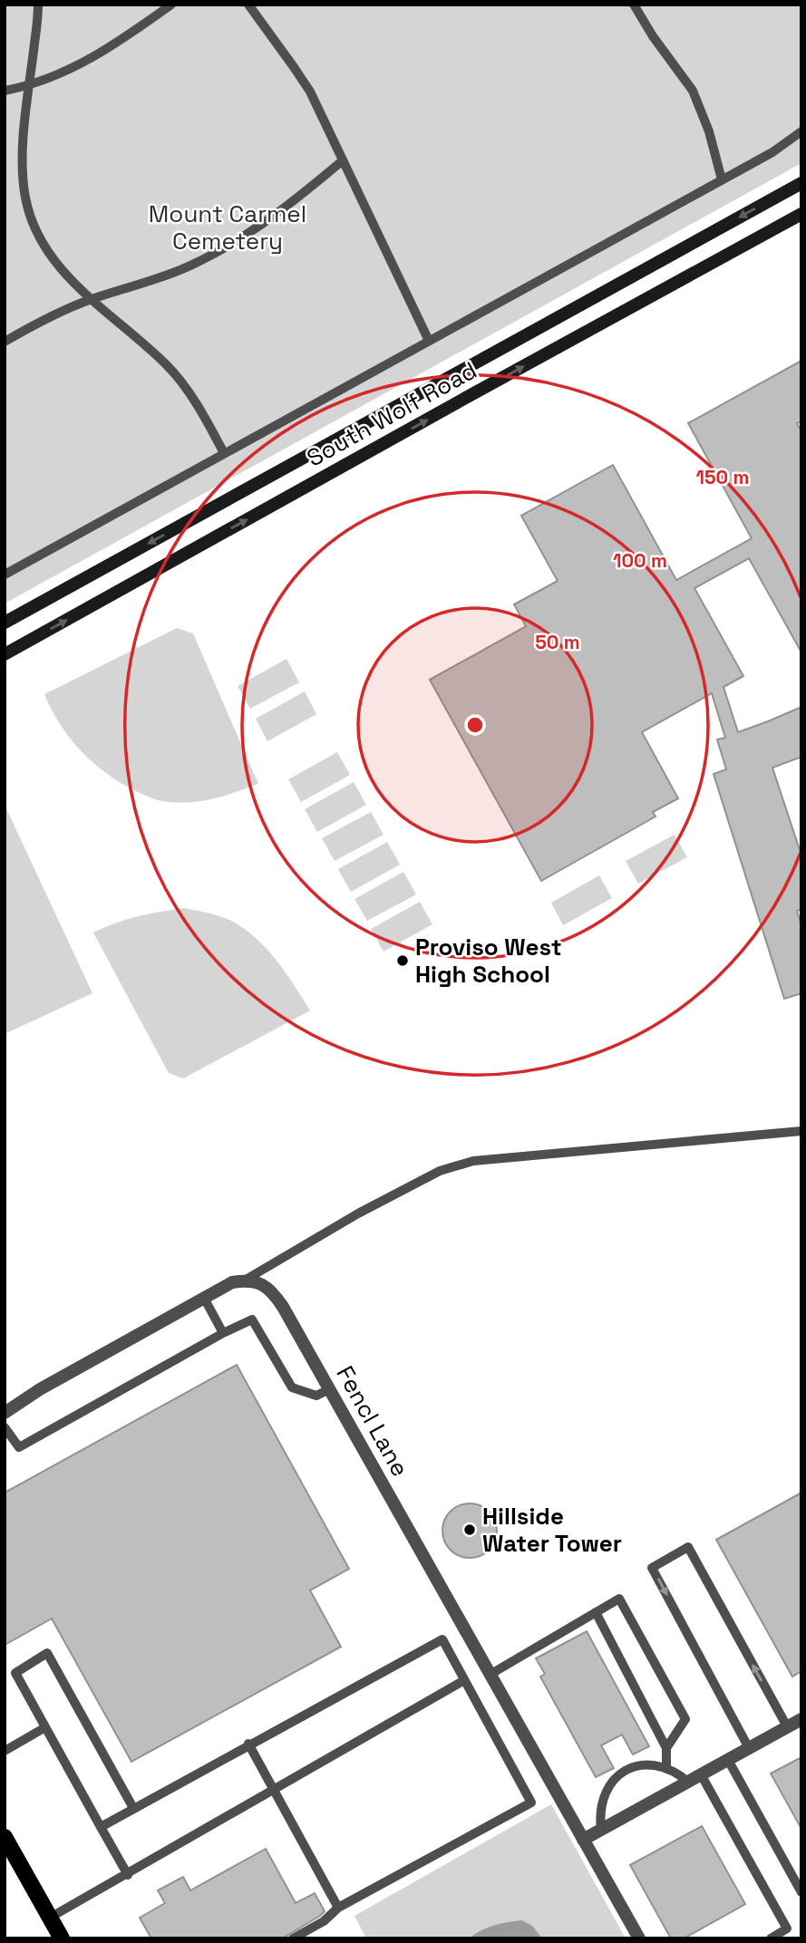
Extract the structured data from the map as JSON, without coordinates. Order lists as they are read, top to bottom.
{
  "streets": {
    "main road": ["South Wolf Road"],
    "street": ["Fencl Lane"]
  },
  "parks": ["Mount Carmel Cemetery"],
  "places": ["Proviso West High School", "Hillside Water Tower"],
  "rings": ["150 m", "100 m", "50 m"]
}
